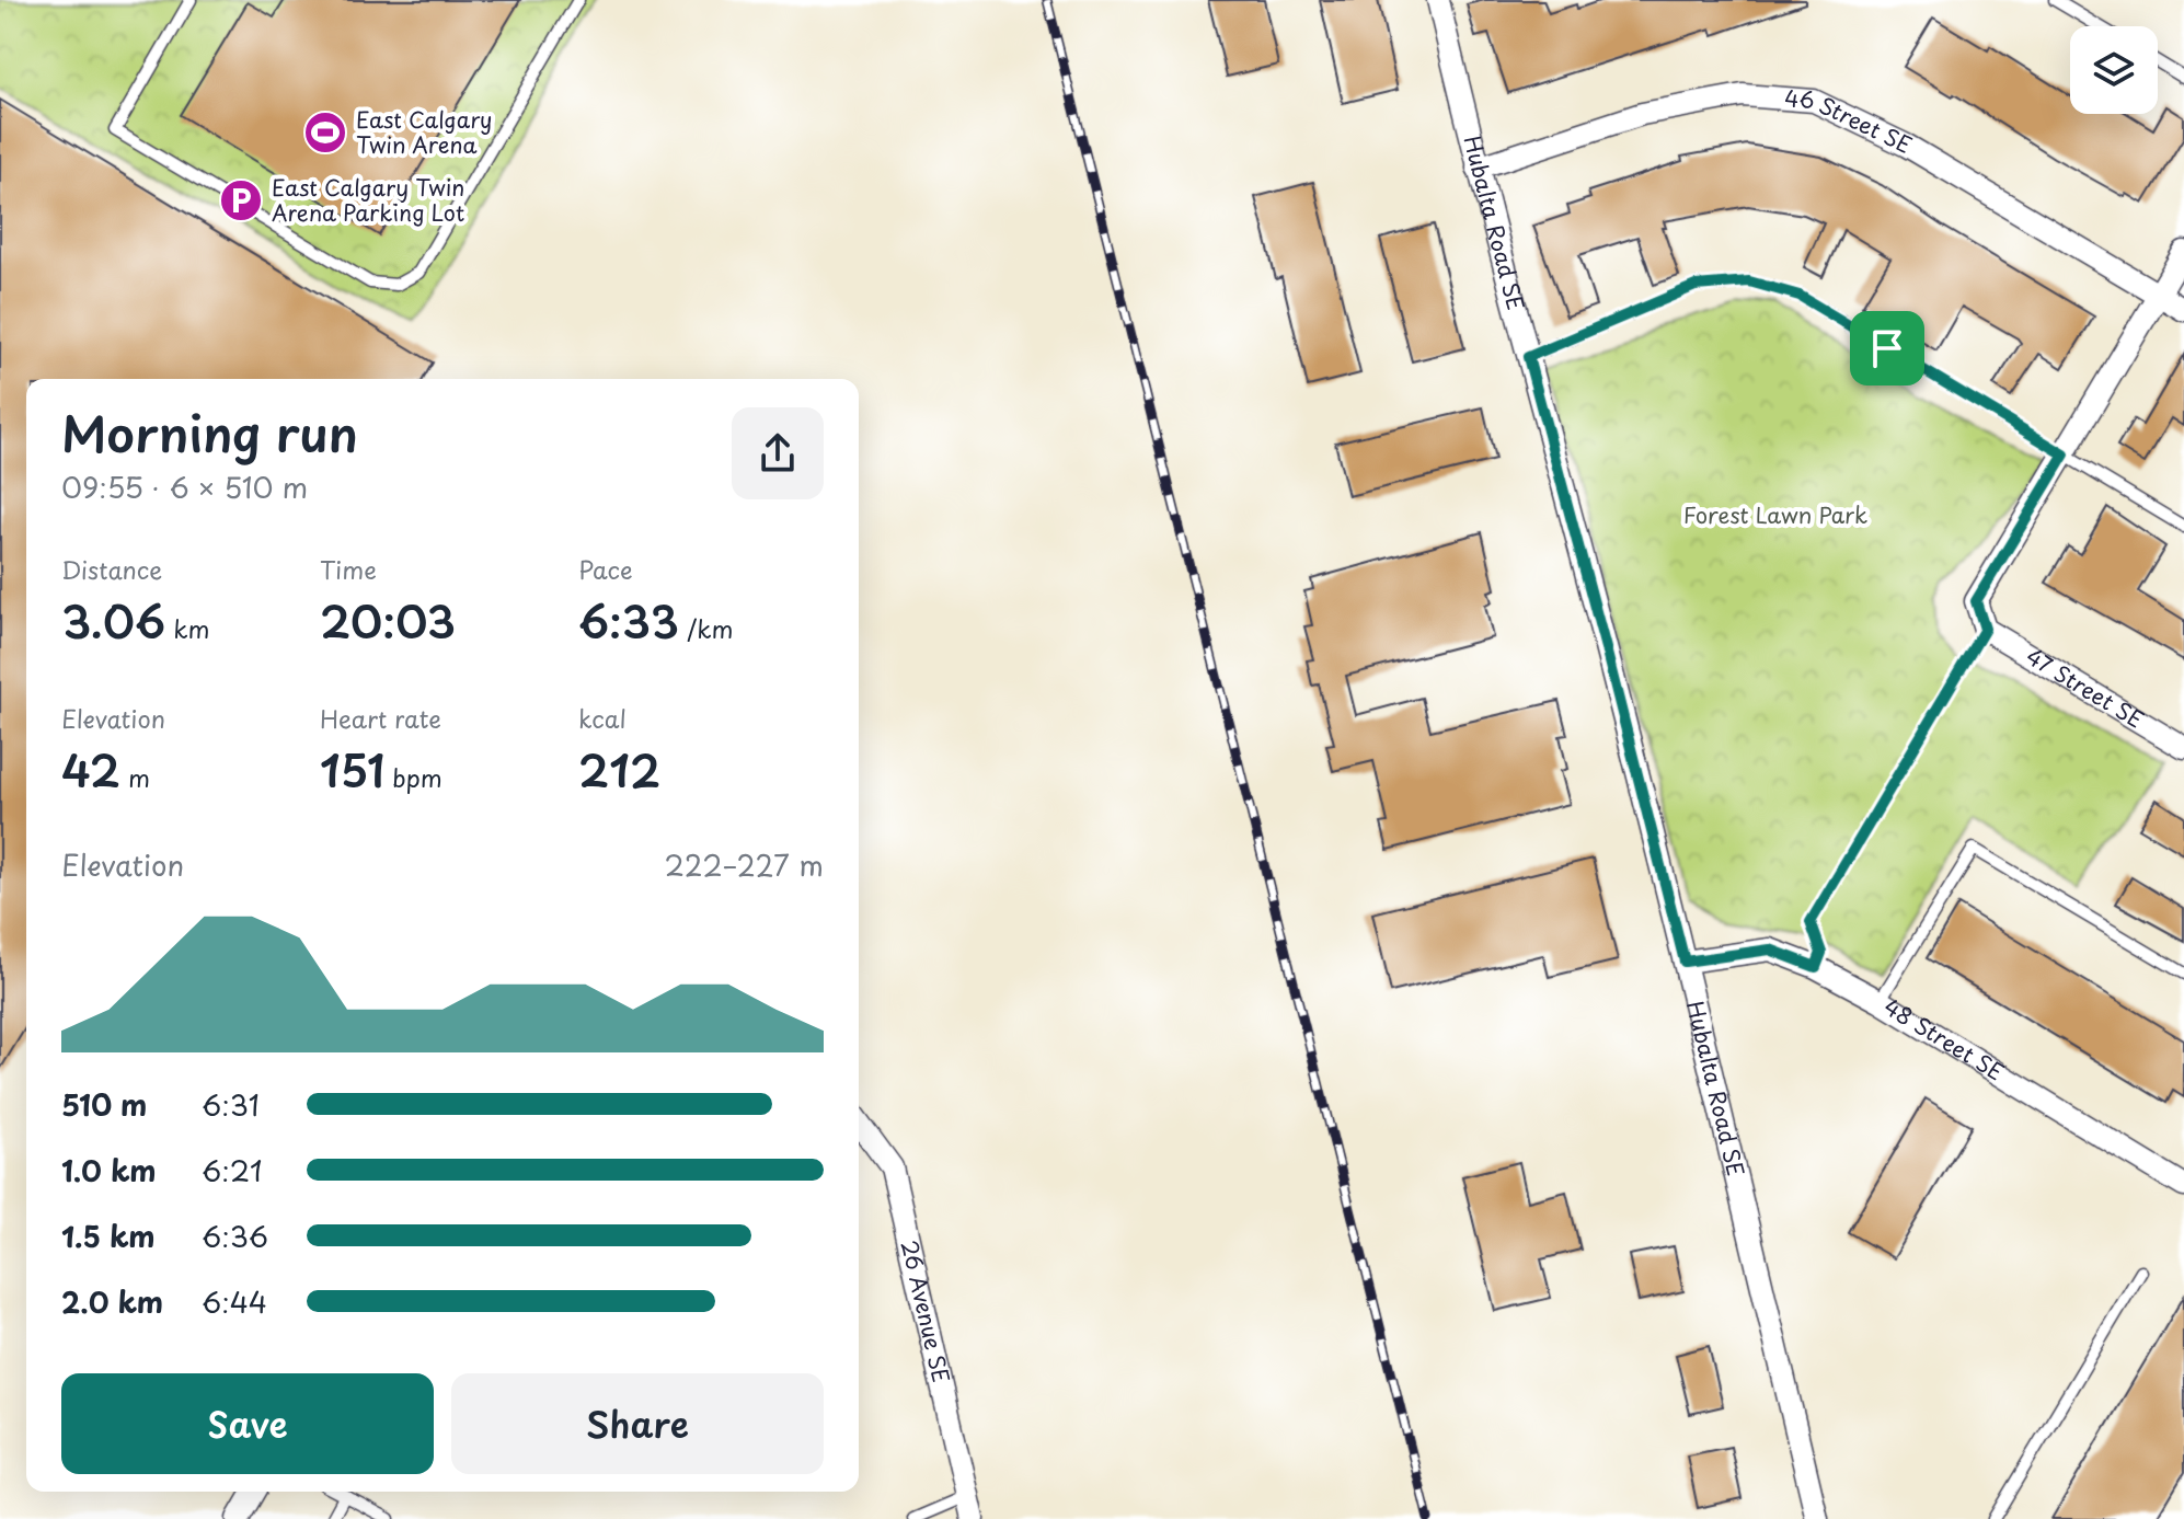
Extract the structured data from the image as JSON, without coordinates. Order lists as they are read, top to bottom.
{
  "streets": {
    "street": [
      "46 Street SE",
      "Hubalta Road SE",
      "47 Street SE",
      "48 Street SE",
      "26 Avenue SE"
    ]
  },
  "crossings": [
    ["46 Street SE", "Hubalta Road SE"],
    ["Hubalta Road SE", "48 Street SE"]
  ],
  "parks": ["Forest Lawn Park"],
  "places": {
    "sports": ["East Calgary Twin Arena"],
    "parking": ["East Calgary Twin Arena Parking Lot"]
  },
  "page": {
    "heading": ["Morning run", "09:55 · 6 × 510 m"],
    "stats": [
      ["Distance", "3.06 km"],
      ["Time", "20:03"],
      ["Pace", "6:33 /km"],
      ["Elevation", "42 m"],
      ["Heart rate", "151 bpm"],
      ["kcal", "212"]
    ],
    "chart": ["Elevation", "222–227 m"],
    "list": [
      {
        "name": "510 m",
        "note": "6:31"
      },
      {
        "name": "1.0 km",
        "note": "6:21"
      },
      {
        "name": "1.5 km",
        "note": "6:36"
      },
      {
        "name": "2.0 km",
        "note": "6:44"
      }
    ],
    "buttons": ["Save", "Share"]
  }
}
